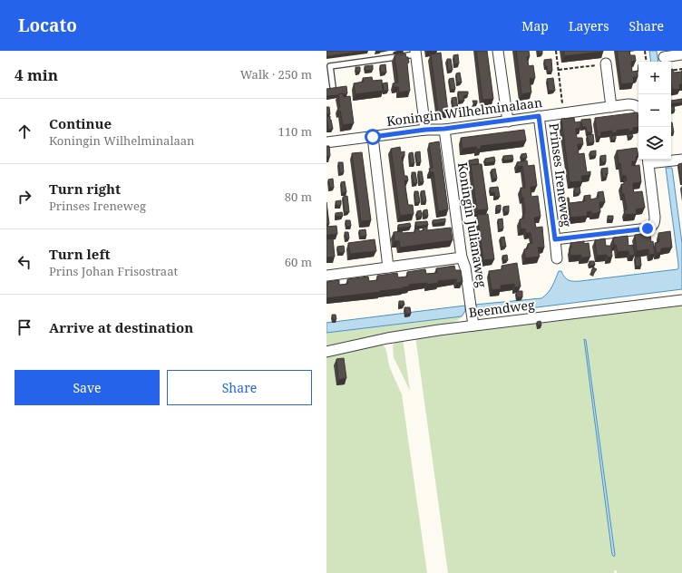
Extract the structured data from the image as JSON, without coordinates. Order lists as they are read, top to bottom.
{
  "streets": {
    "street": [
      "Koningin Wilhelminalaan",
      "Prinses Ireneweg",
      "Koningin Julianaweg",
      "Beemdweg"
    ]
  },
  "crossings": [
    ["Koningin Wilhelminalaan", "Prinses Ireneweg"],
    ["Koningin Wilhelminalaan", "Koningin Julianaweg"],
    ["Koningin Julianaweg", "Beemdweg"]
  ],
  "page": {
    "header": "Locato",
    "nav": ["Map", "Layers", "Share"],
    "heading": ["4 min", "Walk · 250 m"],
    "map_buttons": ["+", "−"],
    "list": [
      ["Continue", "Koningin Wilhelminalaan", "110 m"],
      ["Turn right", "Prinses Ireneweg", "80 m"],
      ["Turn left", "Prins Johan Frisostraat", "60 m"],
      "Arrive at destination"
    ],
    "buttons": ["Save", "Share"]
  }
}
